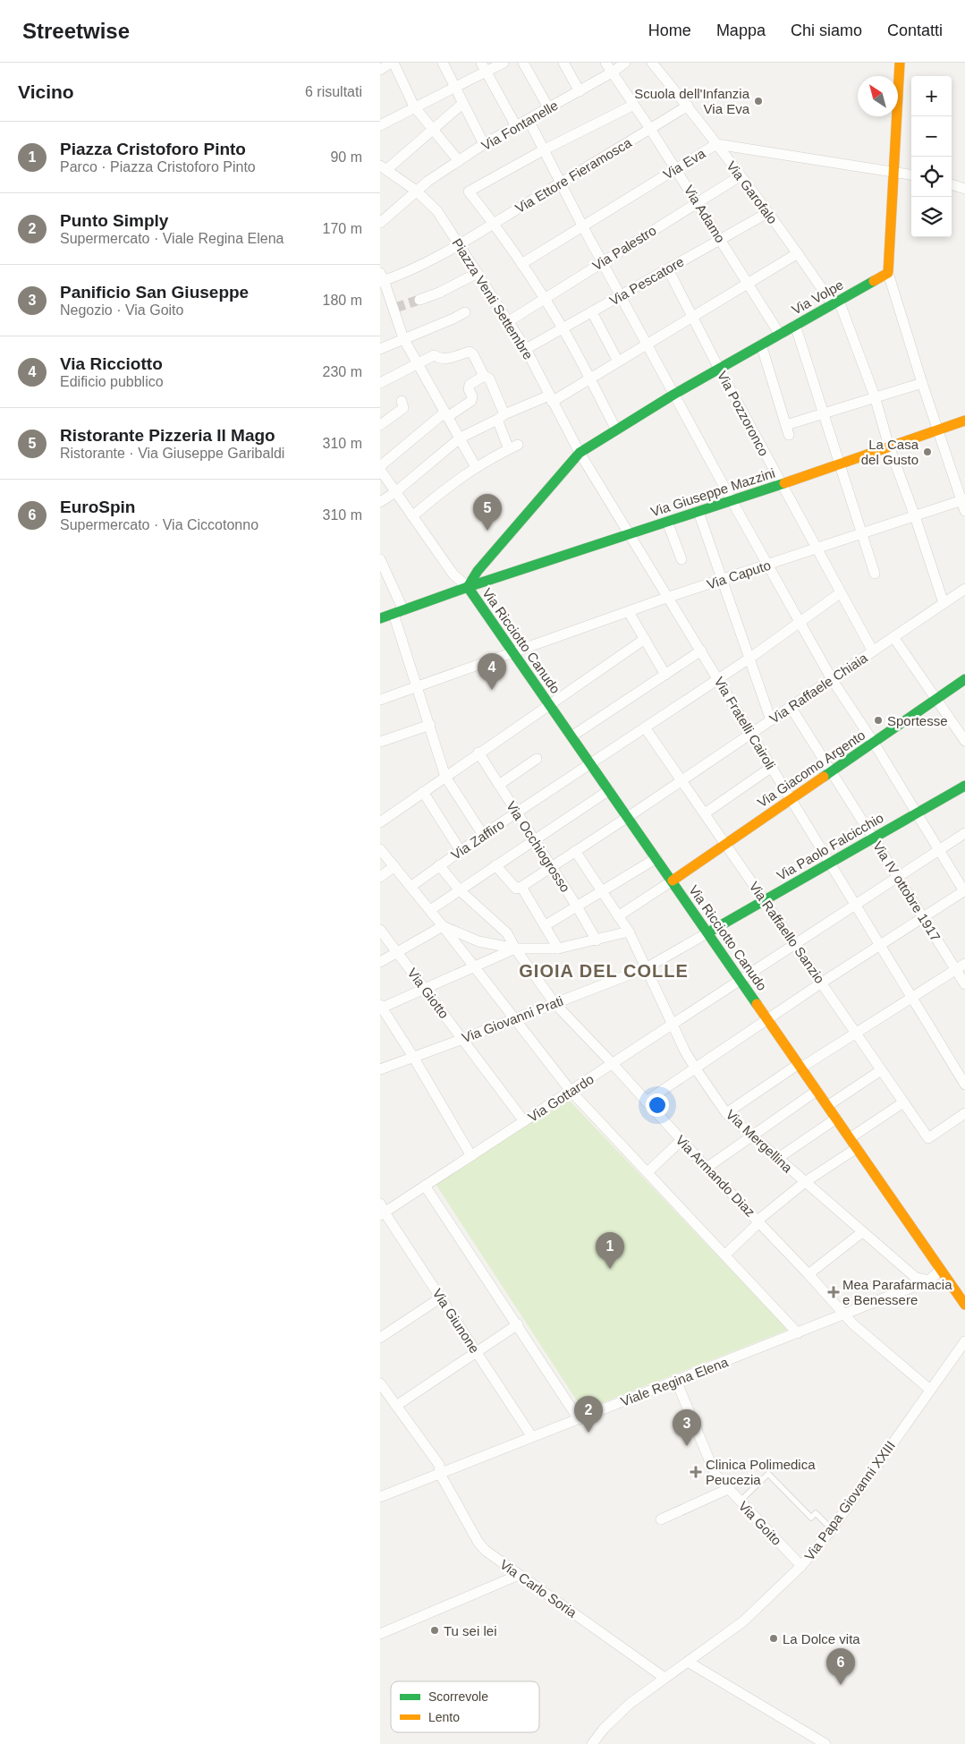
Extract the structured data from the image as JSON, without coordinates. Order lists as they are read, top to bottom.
{
  "streets": {
    "main road": [
      "Via Volpe",
      "Via Giuseppe Mazzini",
      "Via Ricciotto Canudo",
      "Via Giacomo Argento",
      "Via Paolo Falcicchio"
    ],
    "street": [
      "Via Fontanelle",
      "Via Eva",
      "Via Ettore Fieramosca",
      "Via Garofalo",
      "Via Adamo",
      "Via Palestro",
      "Via Pescatore",
      "Piazza Venti Settembre",
      "Via Pozzoronco",
      "Via Caputo",
      "Via Raffaele Chiaia",
      "Via Fratelli Cairoli",
      "Via Zaffiro",
      "Via Occhiogrosso",
      "Via IV ottobre 1917",
      "Via Raffaello Sanzio",
      "Via Giotto",
      "Via Giovanni Prati",
      "Via Gottardo",
      "Via Mergellina",
      "Via Armando Diaz",
      "Via Giunone",
      "Viale Regina Elena",
      "Via Papa Giovanni XXIII",
      "Via Goito",
      "Via Carlo Soria"
    ]
  },
  "crossings": [
    ["Via Fontanelle", "Via Adamo"],
    ["Via Fontanelle", "Piazza Venti Settembre"],
    ["Via Eva", "Via Garofalo"],
    ["Via Eva", "Via Adamo"],
    ["Via Ettore Fieramosca", "Via Garofalo"],
    ["Via Ettore Fieramosca", "Via Adamo"],
    ["Via Ettore Fieramosca", "Piazza Venti Settembre"],
    ["Via Garofalo", "Via Palestro"],
    ["Via Garofalo", "Via Pescatore"],
    ["Via Garofalo", "Via Volpe"],
    ["Via Garofalo", "Via Giuseppe Mazzini"],
    ["Via Garofalo", "Via Caputo"],
    ["Via Garofalo", "Via Raffaele Chiaia"],
    ["Via Adamo", "Via Palestro"],
    ["Via Adamo", "Via Pescatore"],
    ["Via Adamo", "Via Volpe"],
    ["Via Palestro", "Piazza Venti Settembre"],
    ["Via Pescatore", "Piazza Venti Settembre"],
    ["Via Pescatore", "Via Pozzoronco"],
    ["Via Volpe", "Piazza Venti Settembre"],
    ["Via Volpe", "Via Pozzoronco"],
    ["Via Volpe", "Via Giuseppe Mazzini"],
    ["Via Volpe", "Via Ricciotto Canudo"],
    ["Via Volpe", "Via Fratelli Cairoli"],
    ["Piazza Venti Settembre", "Via Fratelli Cairoli"],
    ["Via Pozzoronco", "Via Giuseppe Mazzini"],
    ["Via Pozzoronco", "Via Caputo"],
    ["Via Pozzoronco", "Via Raffaele Chiaia"],
    ["Via Pozzoronco", "Via Zaffiro"],
    ["Via Giuseppe Mazzini", "Via Ricciotto Canudo"],
    ["Via Giuseppe Mazzini", "Via Fratelli Cairoli"],
    ["Via Caputo", "Via Ricciotto Canudo"],
    ["Via Caputo", "Via Fratelli Cairoli"],
    ["Via Ricciotto Canudo", "Via Raffaele Chiaia"],
    ["Via Ricciotto Canudo", "Via Giacomo Argento"],
    ["Via Ricciotto Canudo", "Via Zaffiro"],
    ["Via Ricciotto Canudo", "Via Paolo Falcicchio"],
    ["Via Ricciotto Canudo", "Via Giovanni Prati"],
    ["Via Ricciotto Canudo", "Via Gottardo"],
    ["Via Ricciotto Canudo", "Viale Regina Elena"],
    ["Via Raffaele Chiaia", "Via Fratelli Cairoli"],
    ["Via Raffaele Chiaia", "Via Occhiogrosso"],
    ["Via Raffaele Chiaia", "Via IV ottobre 1917"],
    ["Via Raffaele Chiaia", "Via Raffaello Sanzio"],
    ["Via Raffaele Chiaia", "Via Mergellina"],
    ["Via Fratelli Cairoli", "Via Giacomo Argento"],
    ["Via Fratelli Cairoli", "Via Zaffiro"],
    ["Via Fratelli Cairoli", "Via Paolo Falcicchio"],
    ["Via Fratelli Cairoli", "Via Gottardo"],
    ["Via Giacomo Argento", "Via IV ottobre 1917"],
    ["Via Giacomo Argento", "Via Raffaello Sanzio"],
    ["Via Zaffiro", "Via Occhiogrosso"],
    ["Via Zaffiro", "Via Raffaello Sanzio"],
    ["Via Zaffiro", "Via Armando Diaz"],
    ["Via Paolo Falcicchio", "Via IV ottobre 1917"],
    ["Via Paolo Falcicchio", "Via Raffaello Sanzio"],
    ["Via Paolo Falcicchio", "Via Giovanni Prati"],
    ["Via IV ottobre 1917", "Via Gottardo"],
    ["Via Raffaello Sanzio", "Via Gottardo"],
    ["Via Giotto", "Via Giovanni Prati"],
    ["Via Giotto", "Via Gottardo"],
    ["Via Giovanni Prati", "Via Mergellina"],
    ["Via Giovanni Prati", "Via Armando Diaz"],
    ["Via Gottardo", "Via Mergellina"],
    ["Via Gottardo", "Via Armando Diaz"],
    ["Via Gottardo", "Via Giunone"],
    ["Via Mergellina", "Viale Regina Elena"],
    ["Via Armando Diaz", "Viale Regina Elena"],
    ["Via Armando Diaz", "Via Papa Giovanni XXIII"],
    ["Via Giunone", "Viale Regina Elena"],
    ["Viale Regina Elena", "Via Goito"],
    ["Viale Regina Elena", "Via Carlo Soria"],
    ["Via Papa Giovanni XXIII", "Via Goito"],
    ["Via Papa Giovanni XXIII", "Via Carlo Soria"]
  ],
  "districts": ["GIOIA DEL COLLE"],
  "places": {
    "other": [
      "Scuola dell'Infanzia Via Eva",
      "La Casa del Gusto",
      "Sportesse",
      "Tu sei lei",
      "La Dolce vita"
    ],
    "health": ["Mea Parafarmacia e Benessere", "Clinica Polimedica Peucezia"]
  },
  "legend": ["Scorrevole", "Lento"],
  "north": "top left",
  "page": {
    "header": "Streetwise",
    "nav": [
      "Home",
      "Mappa",
      "Chi siamo",
      "Contatti"
    ],
    "heading": ["Vicino", "6 risultati"],
    "map_buttons": ["+", "−"],
    "list": [
      {
        "mark": "1",
        "name": "Piazza Cristoforo Pinto",
        "note": "Parco · Piazza Cristoforo Pinto",
        "value": "90 m"
      },
      {
        "mark": "2",
        "name": "Punto Simply",
        "note": "Supermercato · Viale Regina Elena",
        "value": "170 m"
      },
      {
        "mark": "3",
        "name": "Panificio San Giuseppe",
        "note": "Negozio · Via Goito",
        "value": "180 m"
      },
      {
        "mark": "4",
        "name": "Via Ricciotto",
        "note": "Edificio pubblico",
        "value": "230 m"
      },
      {
        "mark": "5",
        "name": "Ristorante Pizzeria Il Mago",
        "note": "Ristorante · Via Giuseppe Garibaldi",
        "value": "310 m"
      },
      {
        "mark": "6",
        "name": "EuroSpin",
        "note": "Supermercato · Via Ciccotonno",
        "value": "310 m"
      }
    ],
    "pins": [
      "5",
      "4",
      "1",
      "2",
      "3",
      "6"
    ]
  }
}
